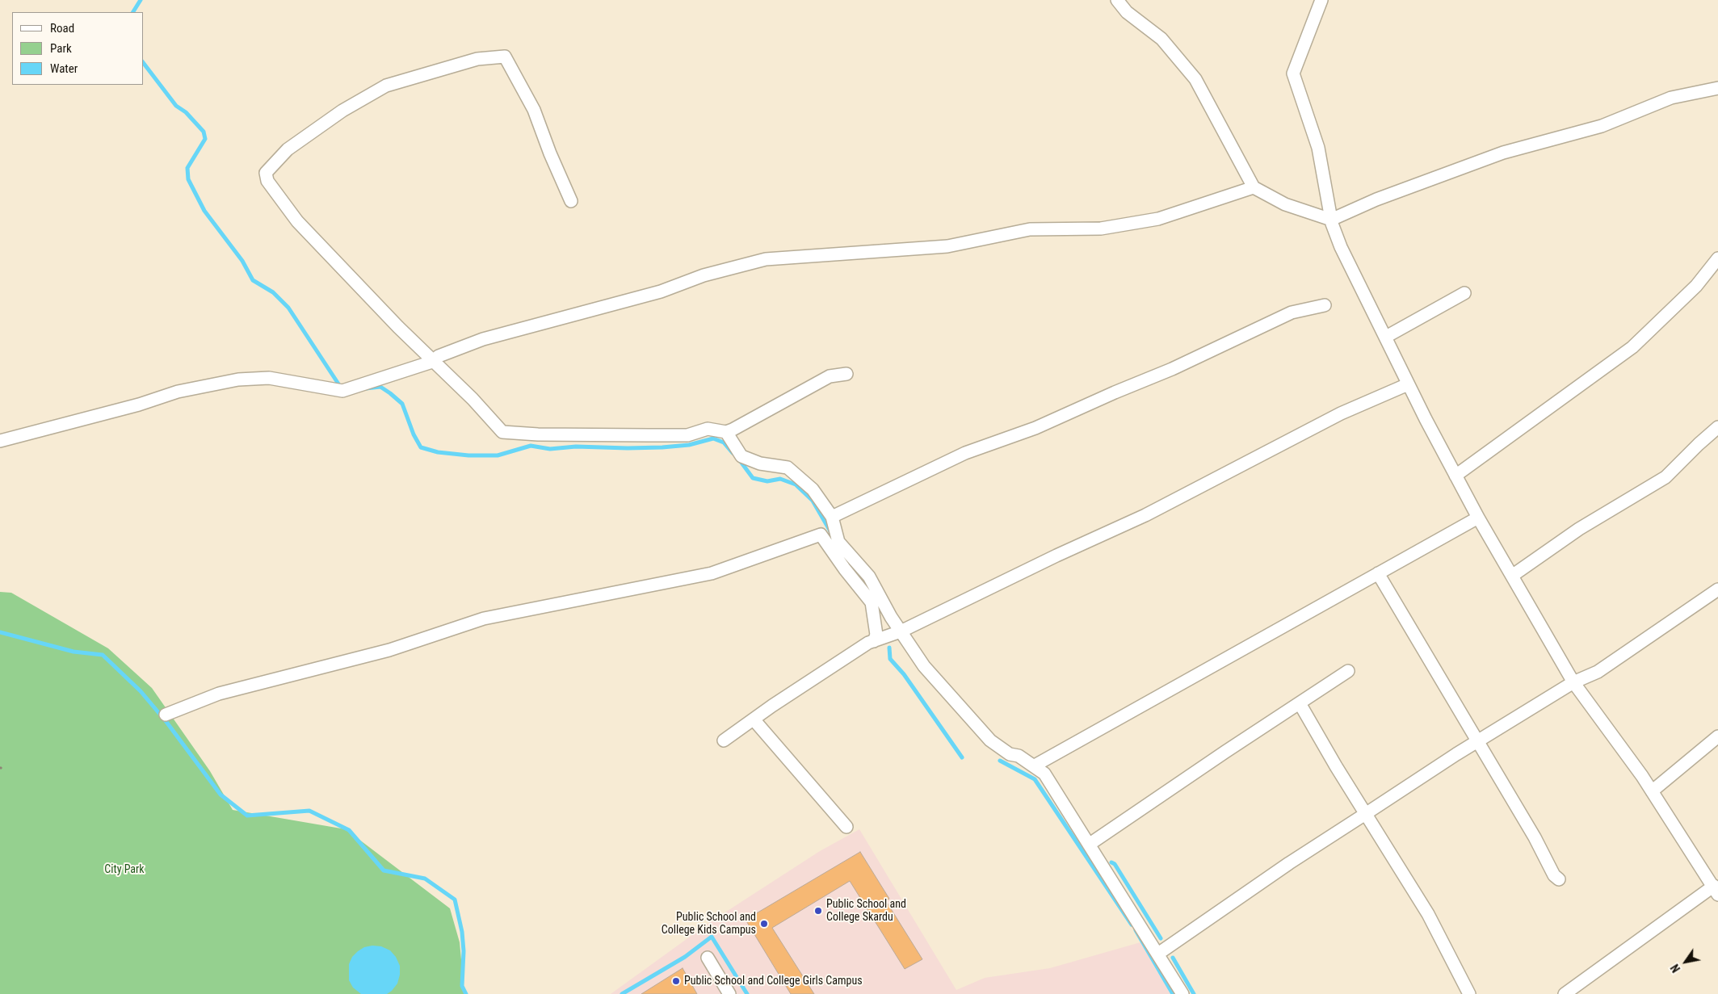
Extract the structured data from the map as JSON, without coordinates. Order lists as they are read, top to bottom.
{
  "parks": ["City Park"],
  "places": ["Public School and College Skardu", "Public School and College Kids Campus", "Public School and College Girls Campus"],
  "legend": ["Road", "Park", "Water"],
  "north": "bottom left"
}
